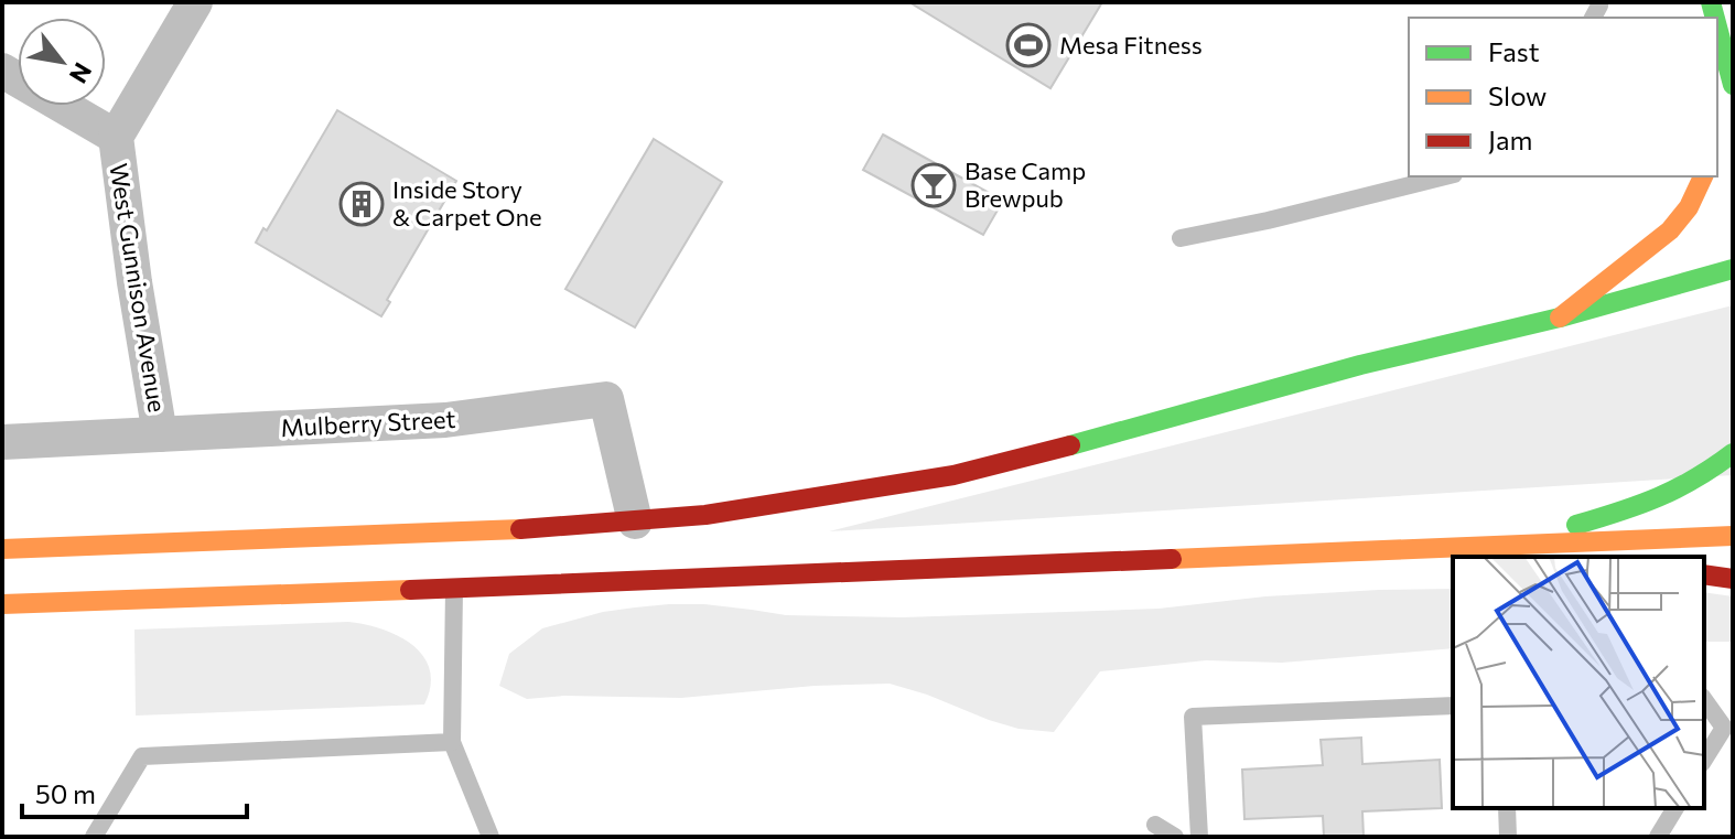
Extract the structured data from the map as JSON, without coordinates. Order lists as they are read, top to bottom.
{
  "streets": {
    "street": ["West Gunnison Avenue", "Mulberry Street"]
  },
  "crossings": [
    ["West Gunnison Avenue", "Mulberry Street"]
  ],
  "places": {
    "sports": ["Mesa Fitness"],
    "bar": ["Base Camp Brewpub"],
    "building": ["Inside Story & Carpet One"]
  },
  "legend": ["Fast", "Slow", "Jam"],
  "scale_bar": "50 m",
  "north": "bottom right"
}
